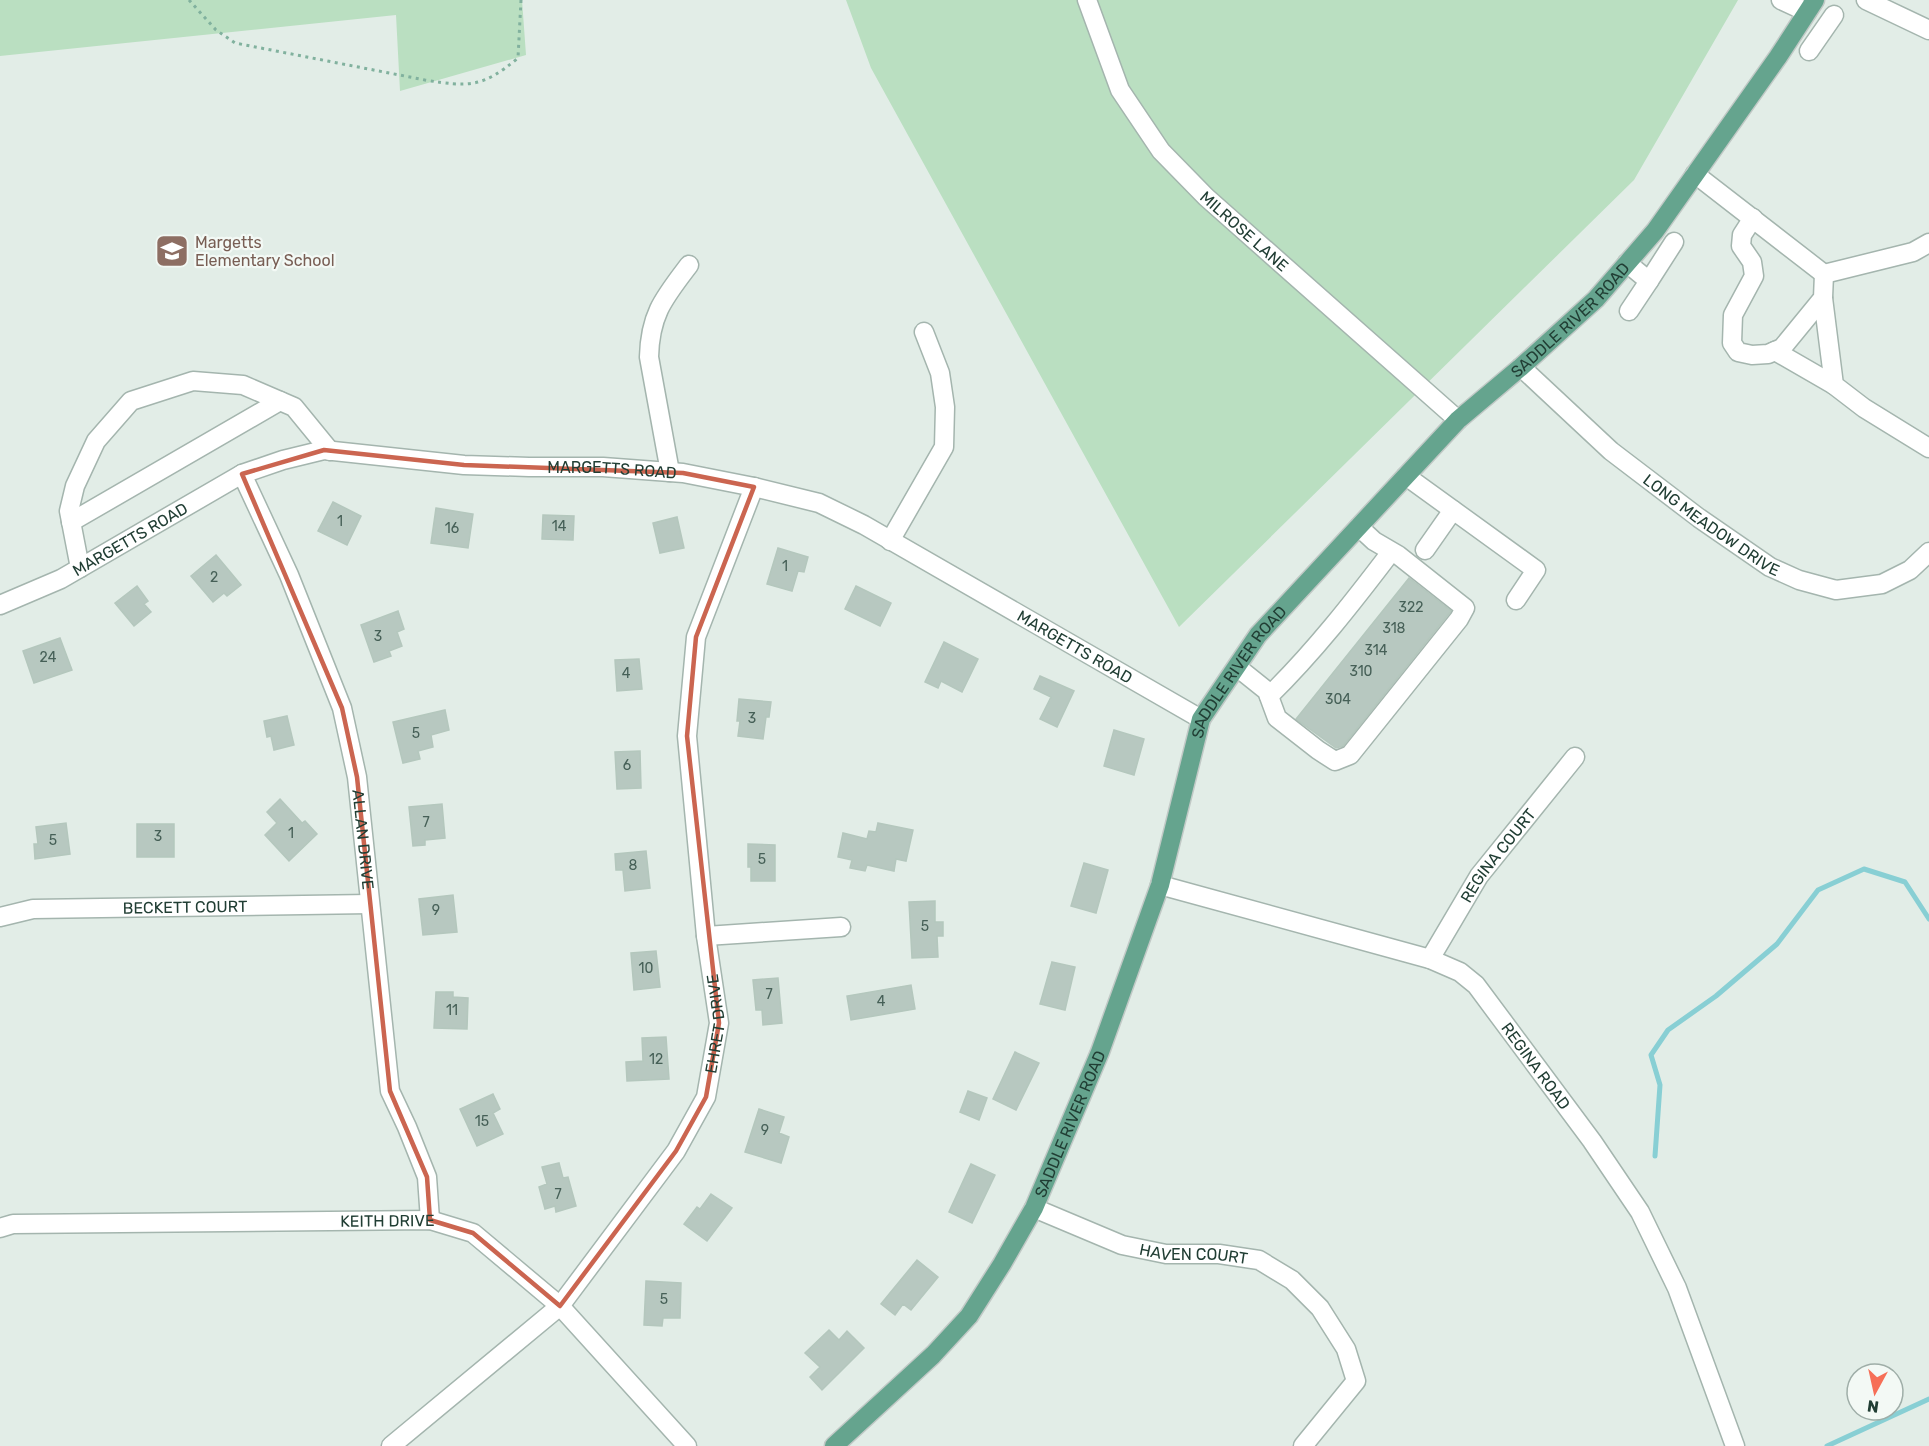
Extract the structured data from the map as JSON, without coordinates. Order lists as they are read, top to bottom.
{
  "streets": {
    "main road": ["SADDLE RIVER ROAD"],
    "street": [
      "MILROSE LANE",
      "MARGETTS ROAD",
      "LONG MEADOW DRIVE",
      "ALLAN DRIVE",
      "REGINA COURT",
      "BECKETT COURT",
      "EHRET DRIVE",
      "REGINA ROAD",
      "KEITH DRIVE",
      "HAVEN COURT"
    ]
  },
  "crossings": [
    ["MILROSE LANE", "SADDLE RIVER ROAD"],
    ["SADDLE RIVER ROAD", "MARGETTS ROAD"],
    ["SADDLE RIVER ROAD", "LONG MEADOW DRIVE"],
    ["SADDLE RIVER ROAD", "REGINA ROAD"],
    ["SADDLE RIVER ROAD", "HAVEN COURT"],
    ["MARGETTS ROAD", "ALLAN DRIVE"],
    ["MARGETTS ROAD", "EHRET DRIVE"],
    ["ALLAN DRIVE", "BECKETT COURT"],
    ["ALLAN DRIVE", "KEITH DRIVE"],
    ["REGINA COURT", "REGINA ROAD"],
    ["EHRET DRIVE", "KEITH DRIVE"]
  ],
  "places": {
    "school or university": ["Margetts Elementary School"]
  },
  "house_numbers": [
    "1",
    "14",
    "16",
    "1",
    "2",
    "322",
    "318",
    "3",
    "314",
    "24",
    "310",
    "4",
    "304",
    "3",
    "5",
    "6",
    "7",
    "1",
    "3",
    "5",
    "5",
    "8",
    "9",
    "5",
    "10",
    "7",
    "4",
    "11",
    "12",
    "15",
    "9",
    "7",
    "5"
  ],
  "north": "bottom"
}
